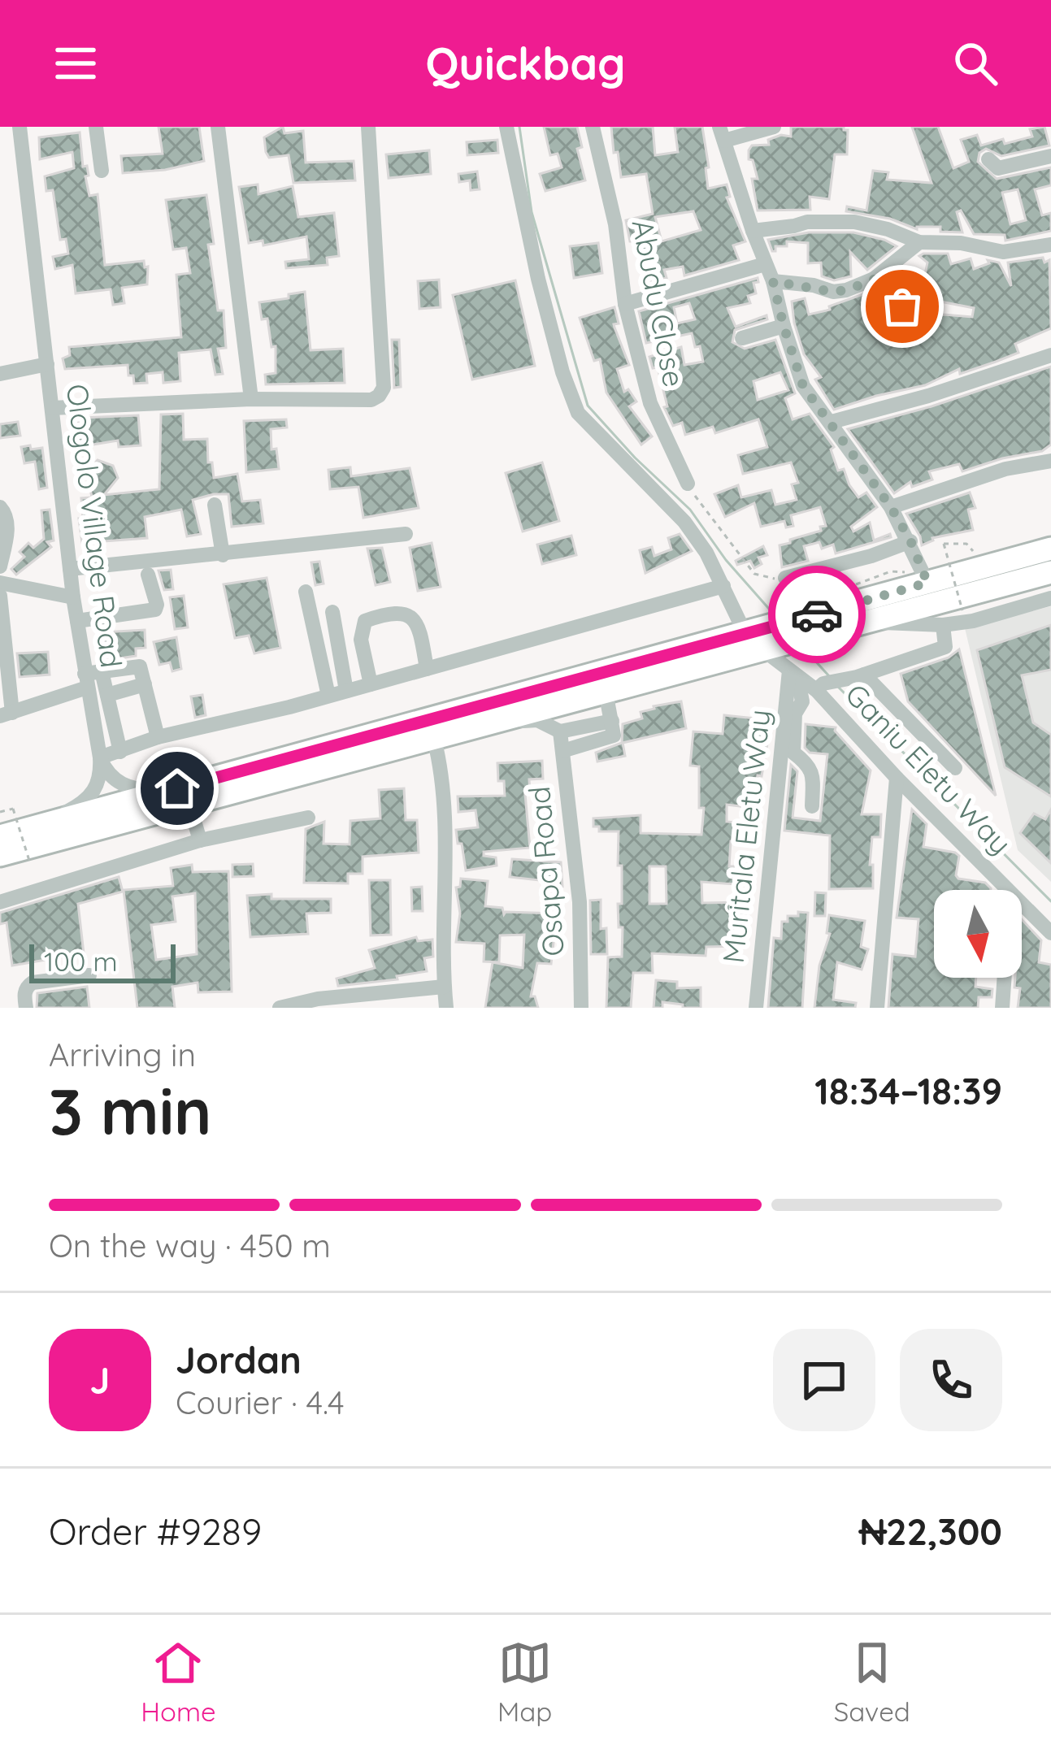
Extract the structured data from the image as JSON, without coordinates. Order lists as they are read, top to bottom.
{
  "streets": {
    "street": [
      "Abudu Close",
      "Ologolo Village Road",
      "Ganiu Eletu Way",
      "Muritala Eletu Way",
      "Osapa Road"
    ]
  },
  "crossings": [
    ["Ganiu Eletu Way", "Muritala Eletu Way"]
  ],
  "scale_bar": "100 m",
  "north": "bottom",
  "page": {
    "header": "Quickbag",
    "scale": "100 m",
    "heading": ["3 min", "Arriving in", "18:34–18:39"],
    "panel": [
      "Jordan",
      "Courier · 4.4",
      "Order #9289",
      "₦22,300"
    ],
    "bar": "On the way · 450 m",
    "round": "J",
    "tabs": ["Home", "Map", "Saved"]
  }
}
